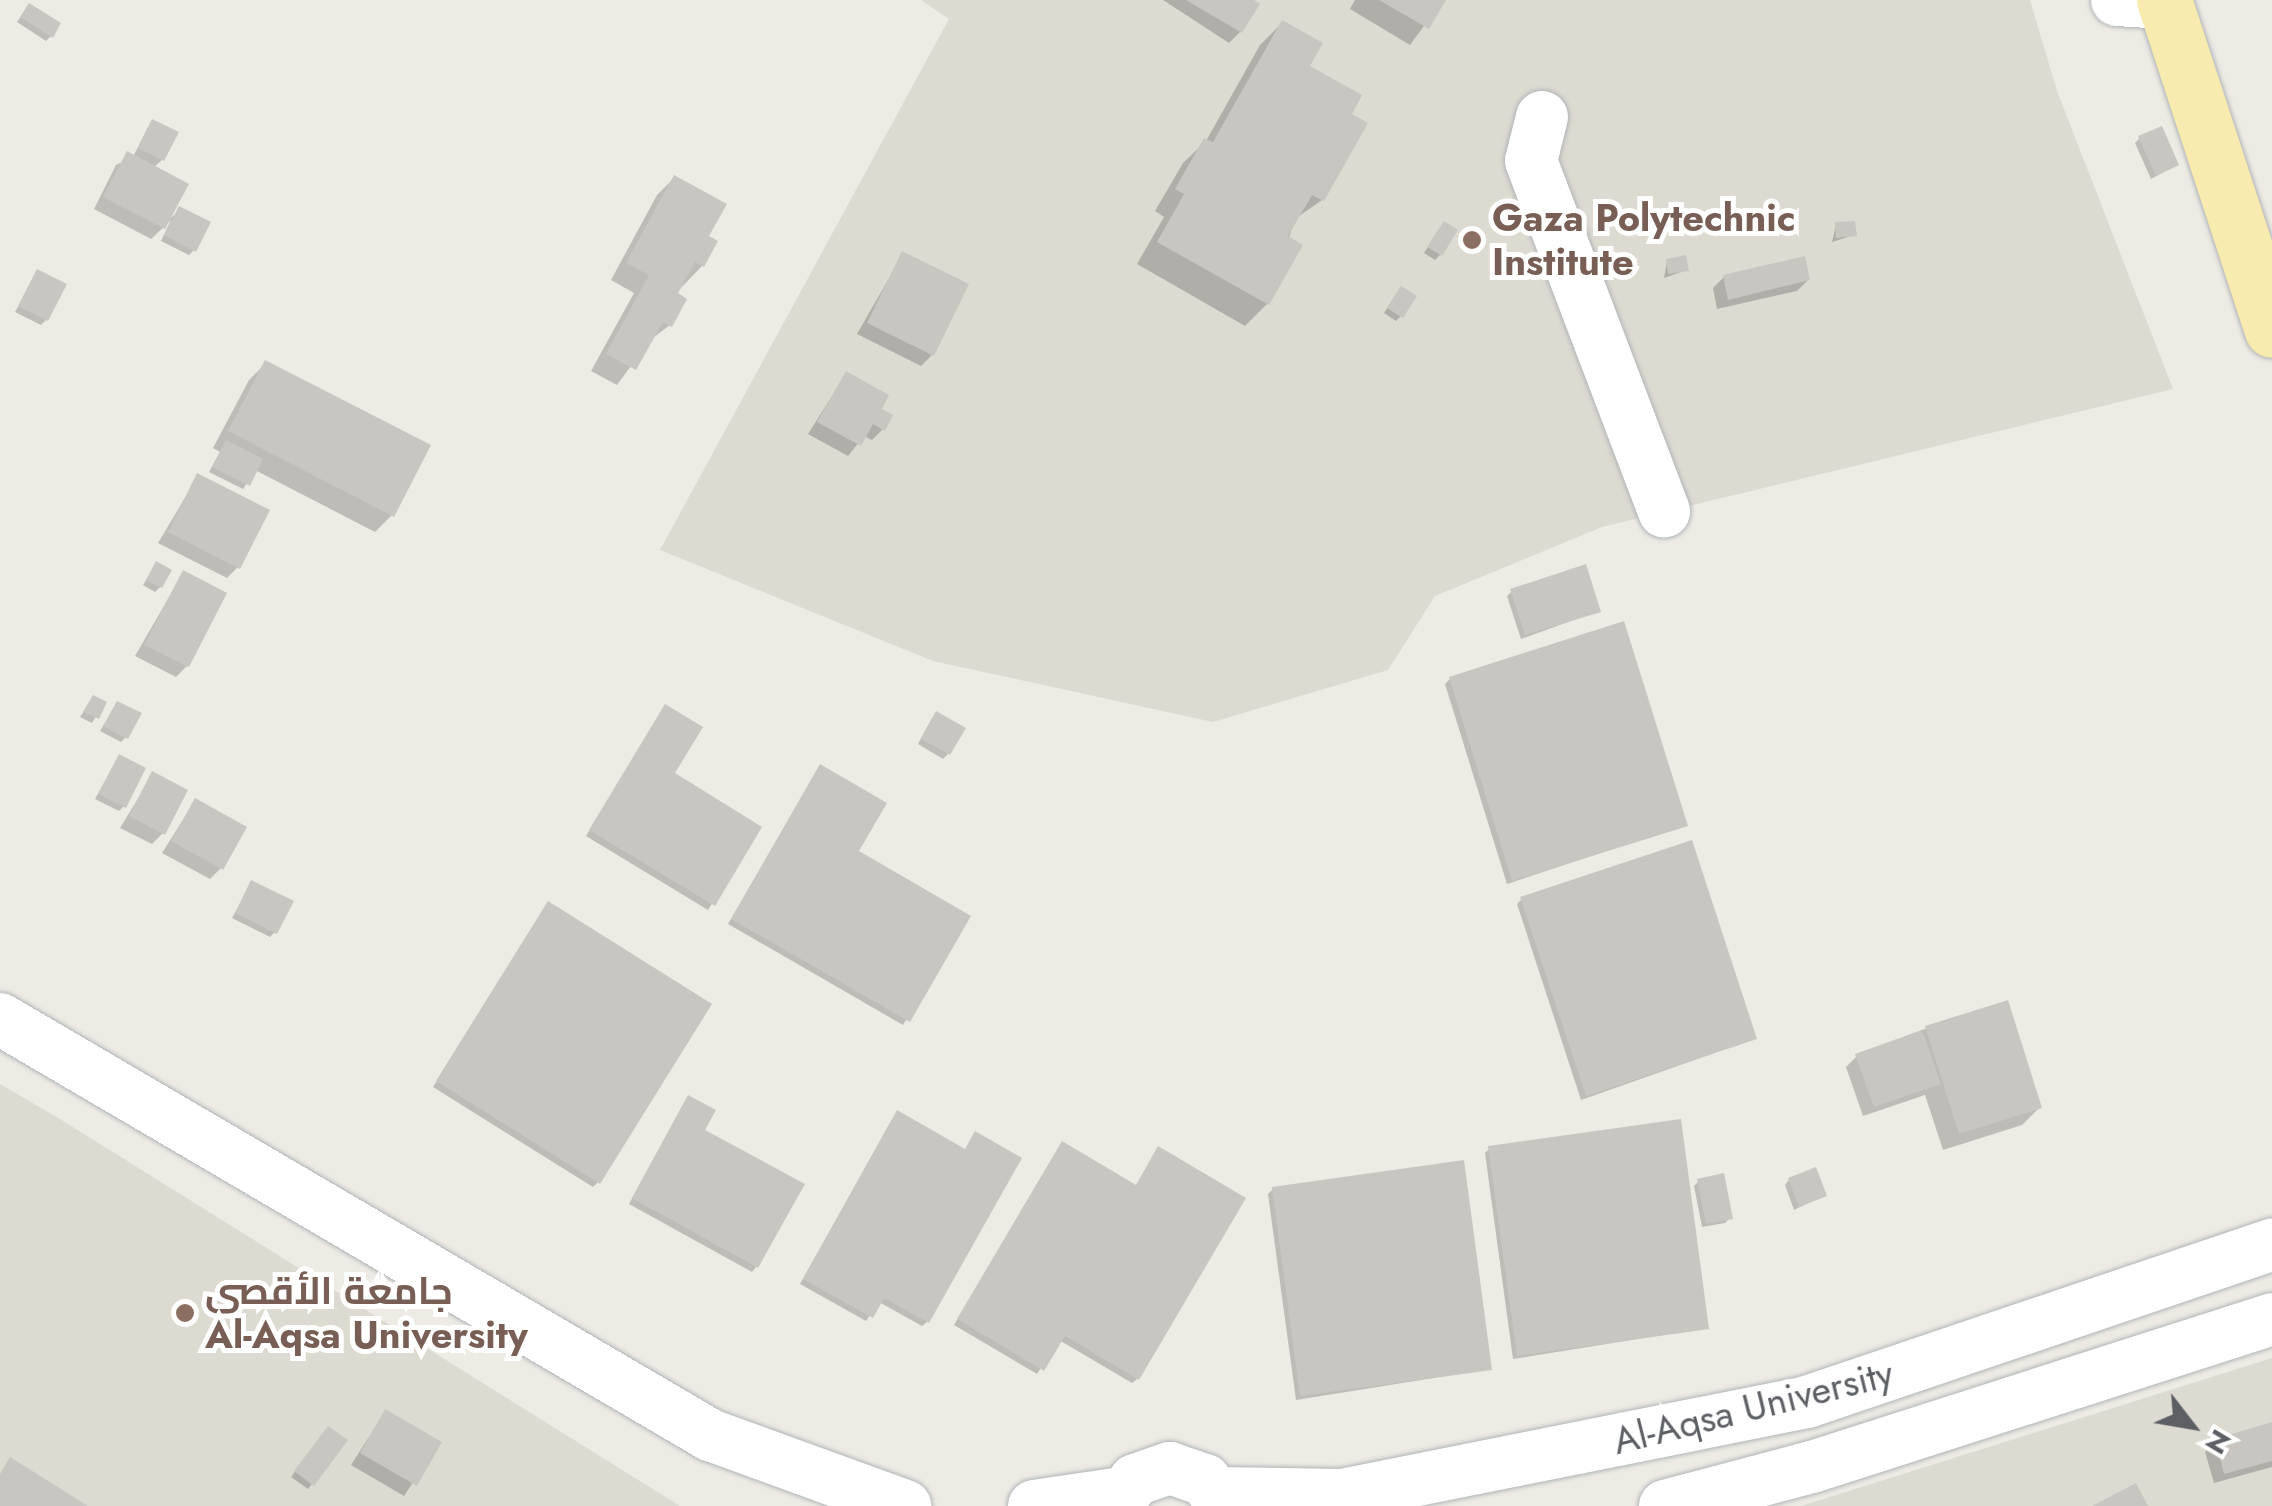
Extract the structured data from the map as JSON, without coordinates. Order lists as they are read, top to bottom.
{
  "streets": {
    "lane": ["Al-Aqsa University"]
  },
  "places": ["Gaza Polytechnic Institute", "جامعة الأقصى Al-Aqsa University"],
  "north": "bottom right"
}
